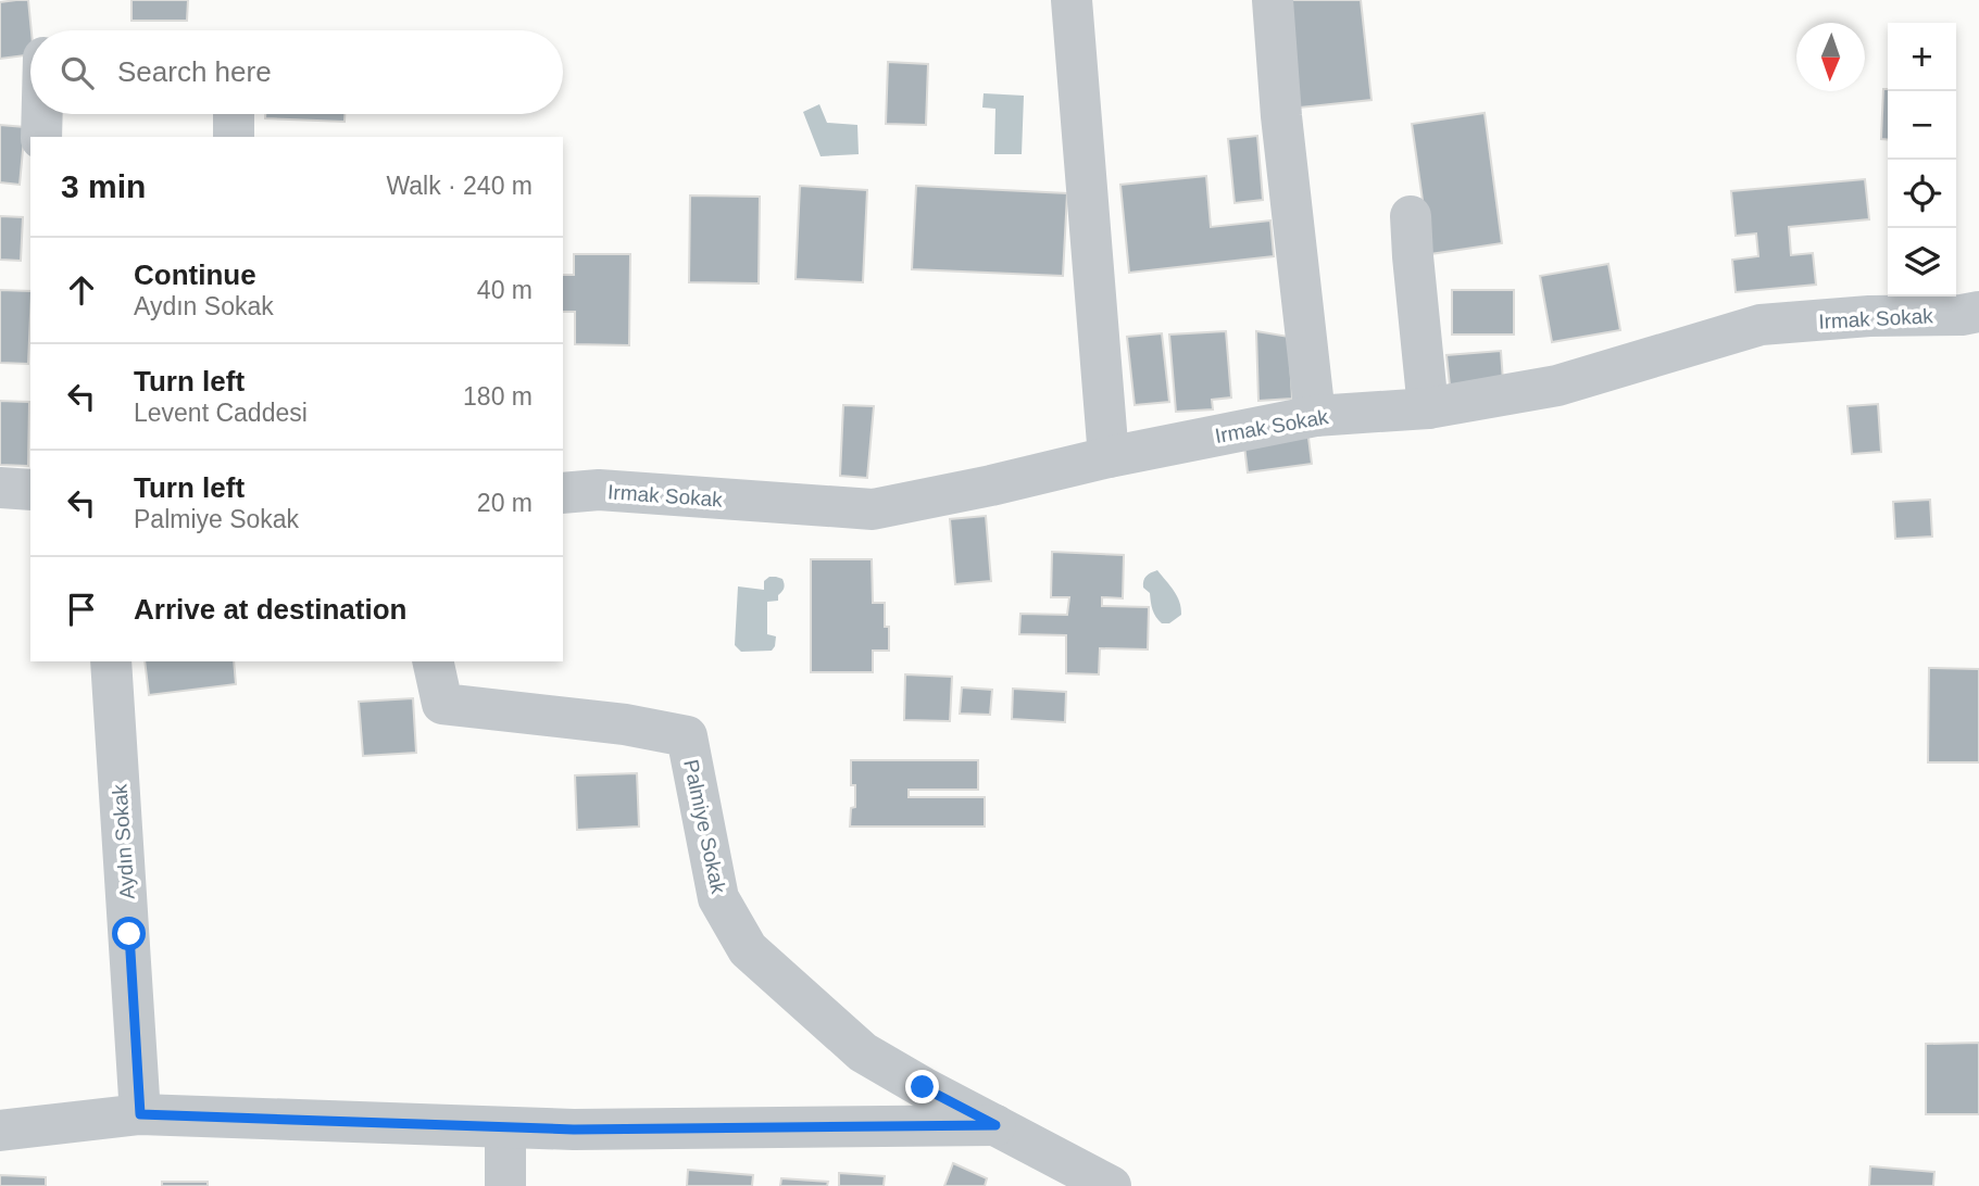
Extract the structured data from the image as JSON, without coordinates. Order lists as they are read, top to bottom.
{
  "streets": {
    "street": ["Irmak Sokak", "Palmiye Sokak", "Aydın Sokak"]
  },
  "north": "bottom",
  "page": {
    "map_buttons": ["+", "−"],
    "search": "Search here",
    "heading": ["3 min", "Walk · 240 m"],
    "list": [
      ["Continue", "Aydın Sokak", "40 m"],
      ["Turn left", "Levent Caddesi", "180 m"],
      ["Turn left", "Palmiye Sokak", "20 m"],
      "Arrive at destination"
    ]
  }
}
